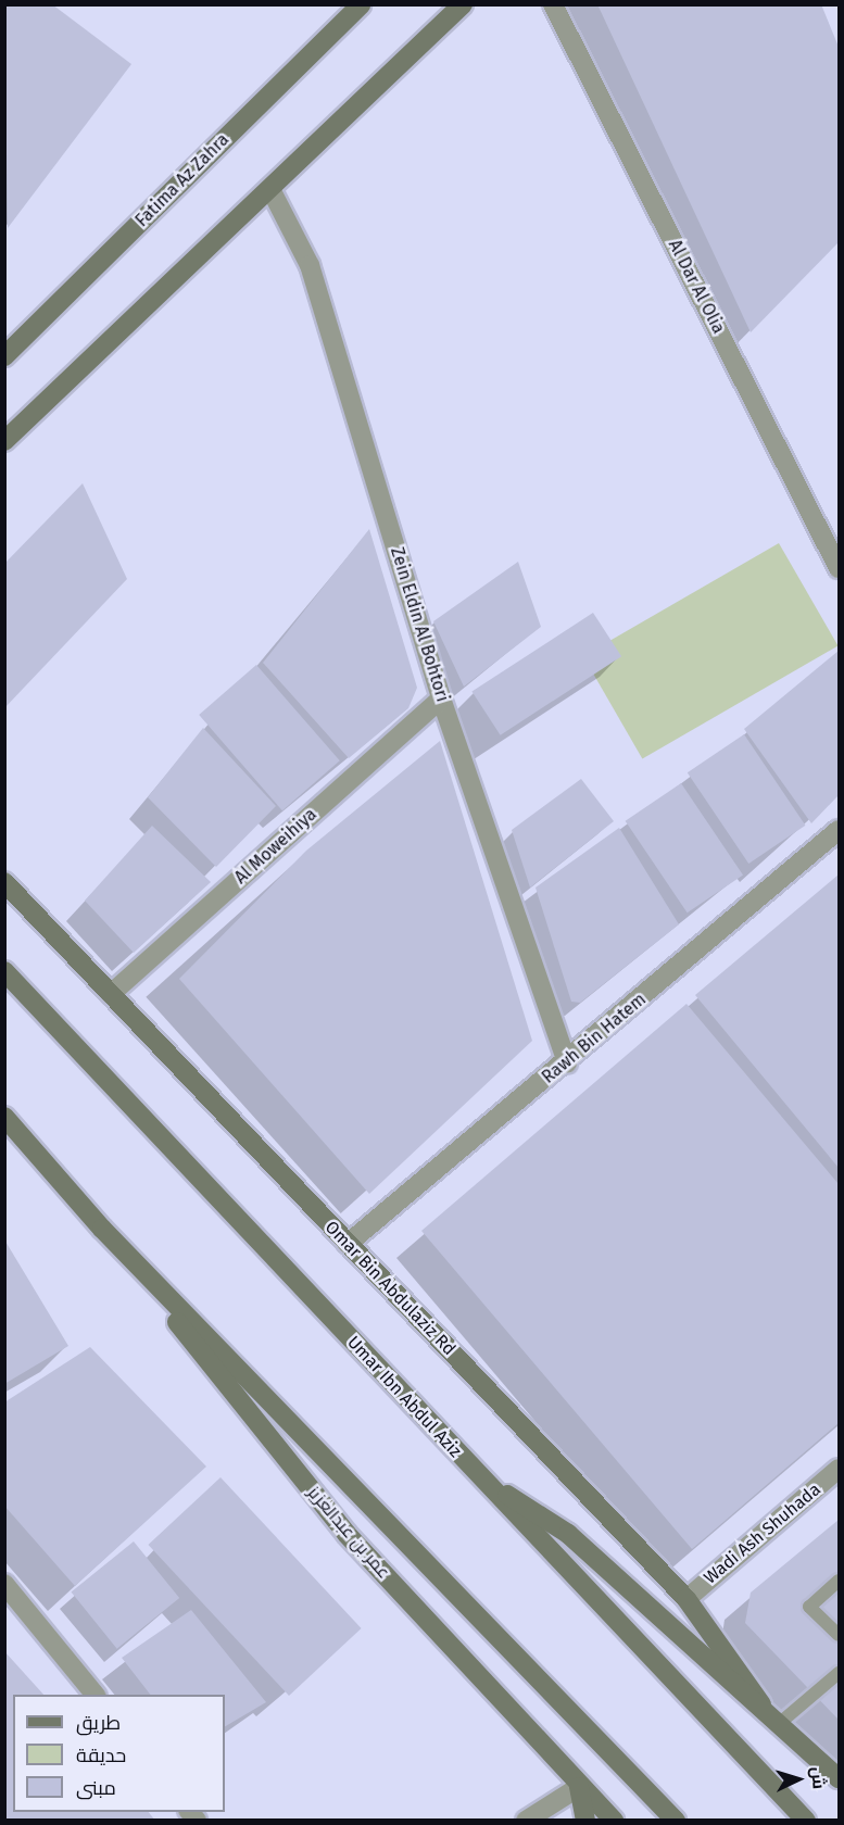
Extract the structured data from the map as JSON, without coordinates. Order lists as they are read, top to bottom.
{
  "streets": {
    "main road": [
      "Fatima Az Zahra",
      "Omar Bin Abdulaziz Rd",
      "Umar Ibn Abdul Aziz",
      "عمر بن عبدالعزيز"
    ],
    "street": [
      "Al Dar Al Olia",
      "Zein Eldin Al Bohtori",
      "Al Moweihiya",
      "Rawh Bin Hatem",
      "Wadi Ash Shuhada"
    ]
  },
  "crossings": [
    ["Zein Eldin Al Bohtori", "Al Moweihiya"],
    ["Zein Eldin Al Bohtori", "Rawh Bin Hatem"],
    ["Al Moweihiya", "Omar Bin Abdulaziz Rd"],
    ["Rawh Bin Hatem", "Omar Bin Abdulaziz Rd"],
    ["Omar Bin Abdulaziz Rd", "Umar Ibn Abdul Aziz"],
    ["Omar Bin Abdulaziz Rd", "Wadi Ash Shuhada"]
  ],
  "legend": ["طريق", "حديقة", "مبنى"],
  "north": "right"
}
